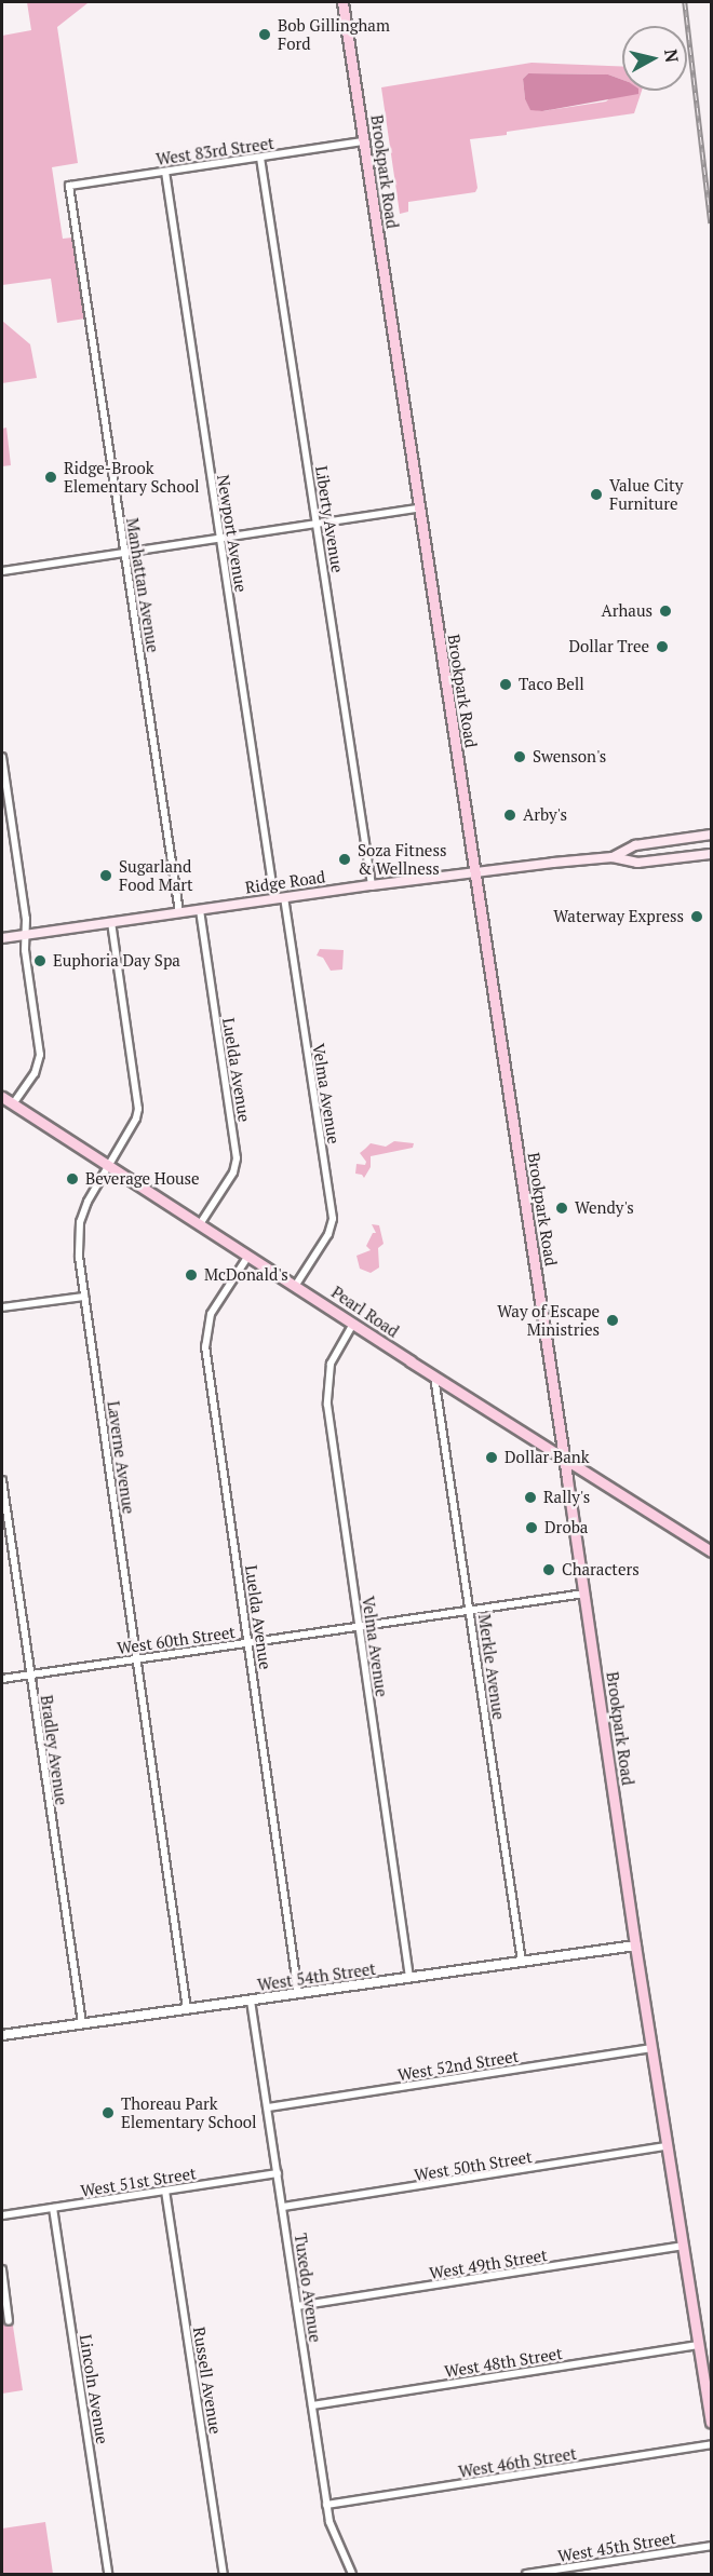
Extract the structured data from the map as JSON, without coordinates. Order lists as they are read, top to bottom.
{
  "streets": {
    "main road": ["Brookpark Road", "Ridge Road", "Pearl Road"],
    "street": [
      "West 83rd Street",
      "Liberty Avenue",
      "Newport Avenue",
      "Manhattan Avenue",
      "Luelda Avenue",
      "Velma Avenue",
      "Laverne Avenue",
      "West 60th Street",
      "Merkle Avenue",
      "Bradley Avenue",
      "West 54th Street",
      "West 52nd Street",
      "West 50th Street",
      "West 51st Street",
      "West 49th Street",
      "Tuxedo Avenue",
      "West 48th Street",
      "Russell Avenue",
      "Lincoln Avenue",
      "West 46th Street",
      "West 45th Street"
    ]
  },
  "crossings": [
    ["West 83rd Street", "Brookpark Road"],
    ["West 83rd Street", "Liberty Avenue"],
    ["West 83rd Street", "Newport Avenue"],
    ["West 83rd Street", "Manhattan Avenue"],
    ["Brookpark Road", "Ridge Road"],
    ["Brookpark Road", "Pearl Road"],
    ["Brookpark Road", "West 60th Street"],
    ["Brookpark Road", "West 54th Street"],
    ["Brookpark Road", "West 52nd Street"],
    ["Brookpark Road", "West 50th Street"],
    ["Brookpark Road", "West 49th Street"],
    ["Brookpark Road", "West 48th Street"],
    ["Liberty Avenue", "Ridge Road"],
    ["Newport Avenue", "Ridge Road"],
    ["Newport Avenue", "Velma Avenue"],
    ["Manhattan Avenue", "Ridge Road"],
    ["Ridge Road", "Luelda Avenue"],
    ["Ridge Road", "Velma Avenue"],
    ["Ridge Road", "Laverne Avenue"],
    ["Luelda Avenue", "Pearl Road"],
    ["Luelda Avenue", "West 60th Street"],
    ["Luelda Avenue", "West 54th Street"],
    ["Velma Avenue", "Pearl Road"],
    ["Velma Avenue", "West 60th Street"],
    ["Velma Avenue", "West 54th Street"],
    ["Pearl Road", "Laverne Avenue"],
    ["Pearl Road", "Merkle Avenue"],
    ["Laverne Avenue", "West 60th Street"],
    ["Laverne Avenue", "West 54th Street"],
    ["West 60th Street", "Merkle Avenue"],
    ["West 60th Street", "Bradley Avenue"],
    ["Merkle Avenue", "West 54th Street"],
    ["Bradley Avenue", "West 54th Street"],
    ["West 54th Street", "Tuxedo Avenue"],
    ["West 52nd Street", "Tuxedo Avenue"],
    ["West 50th Street", "Tuxedo Avenue"],
    ["West 51st Street", "Tuxedo Avenue"],
    ["West 51st Street", "Russell Avenue"],
    ["West 51st Street", "Lincoln Avenue"],
    ["West 49th Street", "Tuxedo Avenue"],
    ["Tuxedo Avenue", "West 48th Street"],
    ["Tuxedo Avenue", "West 46th Street"]
  ],
  "places": [
    "Bob Gillingham Ford",
    "Ridge-Brook Elementary School",
    "Value City Furniture",
    "Arhaus",
    "Dollar Tree",
    "Taco Bell",
    "Swenson's",
    "Arby's",
    "Soza Fitness & Wellness",
    "Sugarland Food Mart",
    "Waterway Express",
    "Euphoria Day Spa",
    "Beverage House",
    "Wendy's",
    "McDonald's",
    "Way of Escape Ministries",
    "Dollar Bank",
    "Rally's",
    "Droba",
    "Characters",
    "Thoreau Park Elementary School"
  ],
  "north": "right"
}
